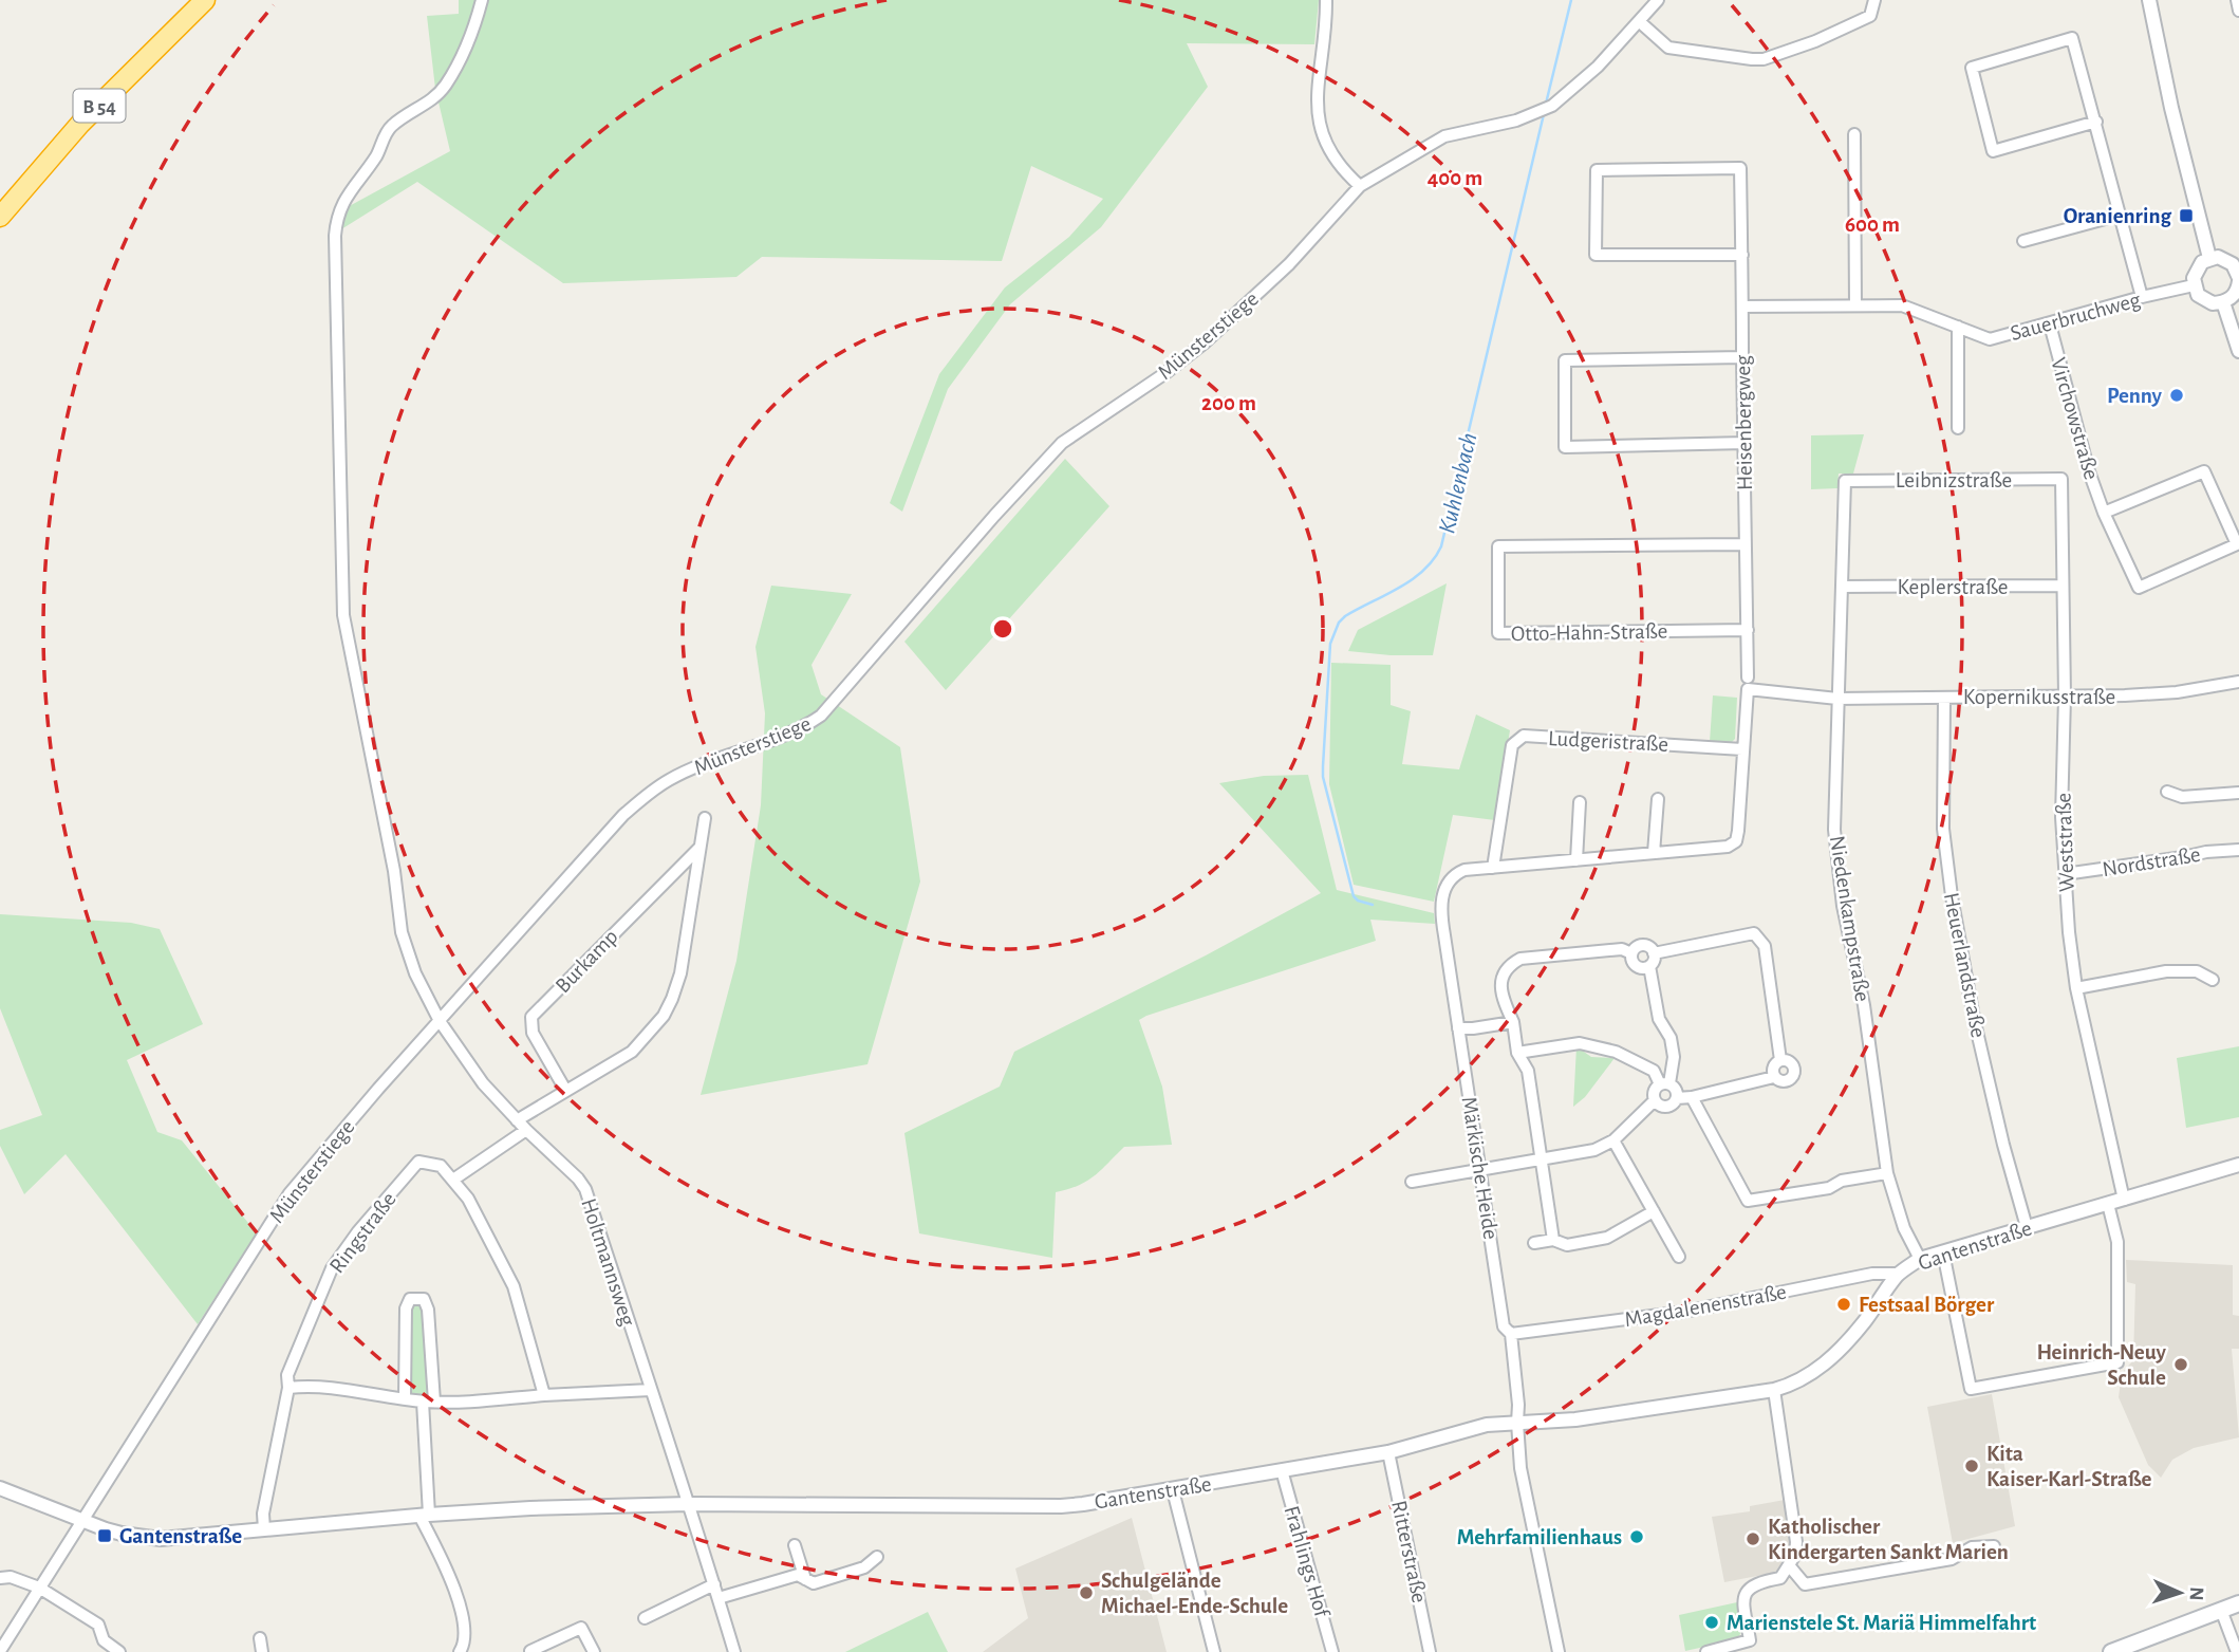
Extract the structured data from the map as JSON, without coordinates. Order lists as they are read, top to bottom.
{
  "streets": {
    "highway": ["B 54"],
    "street": [
      "Sauerbruchweg",
      "Münsterstiege",
      "Virchowstraße",
      "Heisenbergweg",
      "Leibnizstraße",
      "Keplerstraße",
      "Otto-Hahn-Straße",
      "Kopernikusstraße",
      "Ludgeristraße",
      "Weststraße",
      "Nordstraße",
      "Niedenkampstraße",
      "Burkamp",
      "Heuerlandstraße",
      "Märkische Heide",
      "Ringstraße",
      "Gantenstraße",
      "Holtmannsweg",
      "Magdalenenstraße",
      "Ritterstraße",
      "Frahlings Hof"
    ]
  },
  "crossings": [
    ["Sauerbruchweg", "Virchowstraße"],
    ["Sauerbruchweg", "Heisenbergweg"],
    ["Münsterstiege", "Gantenstraße"],
    ["Münsterstiege", "Holtmannsweg"],
    ["Heisenbergweg", "Otto-Hahn-Straße"],
    ["Leibnizstraße", "Weststraße"],
    ["Leibnizstraße", "Niedenkampstraße"],
    ["Keplerstraße", "Weststraße"],
    ["Keplerstraße", "Niedenkampstraße"],
    ["Kopernikusstraße", "Weststraße"],
    ["Kopernikusstraße", "Niedenkampstraße"],
    ["Kopernikusstraße", "Heuerlandstraße"],
    ["Ludgeristraße", "Märkische Heide"],
    ["Weststraße", "Nordstraße"],
    ["Weststraße", "Gantenstraße"],
    ["Niedenkampstraße", "Gantenstraße"],
    ["Heuerlandstraße", "Gantenstraße"],
    ["Märkische Heide", "Gantenstraße"],
    ["Märkische Heide", "Magdalenenstraße"],
    ["Ringstraße", "Gantenstraße"],
    ["Gantenstraße", "Holtmannsweg"],
    ["Gantenstraße", "Magdalenenstraße"],
    ["Gantenstraße", "Ritterstraße"],
    ["Gantenstraße", "Frahlings Hof"]
  ],
  "water": ["Kuhlenbach"],
  "places": {
    "transit": ["Oranienring", "Gantenstraße"],
    "other": [
      "Penny",
      "Festsaal Börger",
      "Heinrich-Neuy Schule",
      "Kita Kaiser-Karl-Straße",
      "Mehrfamilienhaus",
      "Katholischer Kindergarten Sankt Marien",
      "Schulgelände Michael-Ende-Schule",
      "Marienstele St. Mariä Himmelfahrt"
    ]
  },
  "north": "right",
  "rings": ["400 m", "600 m", "200 m"]
}
